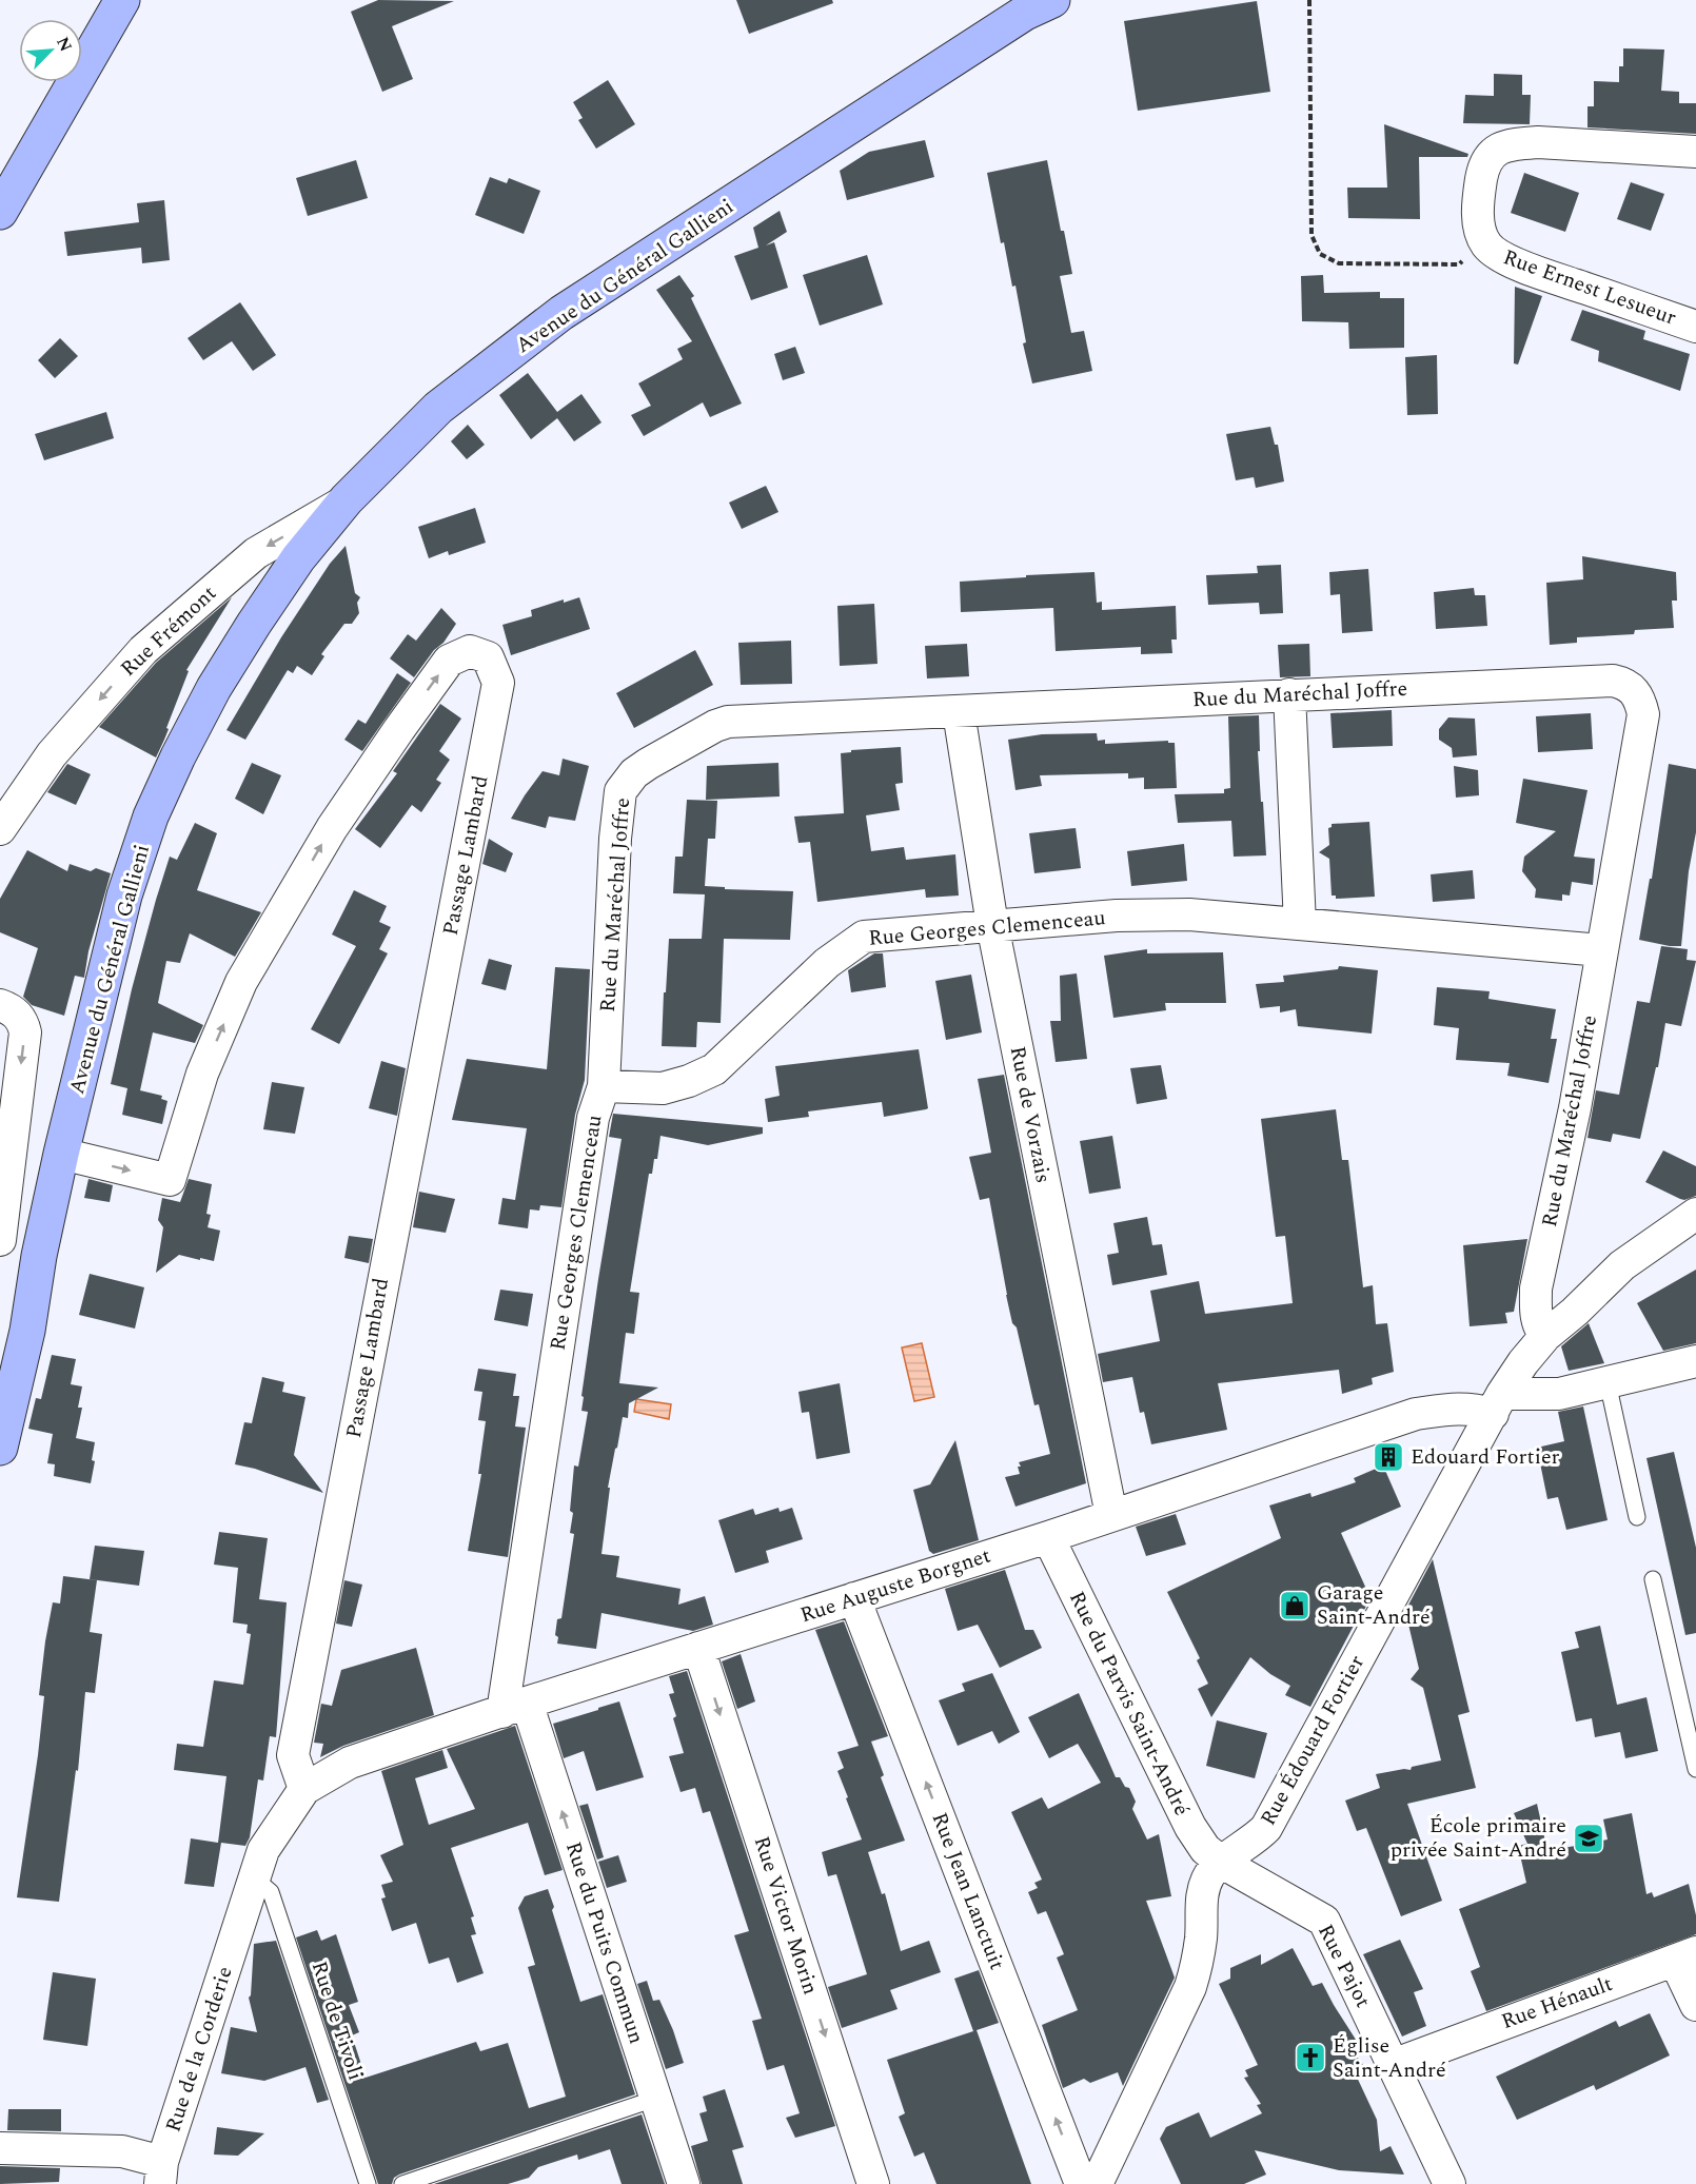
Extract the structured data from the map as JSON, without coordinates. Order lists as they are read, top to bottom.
{
  "streets": {
    "street": [
      "Avenue du Général Gallieni",
      "Rue Ernest Lesueur",
      "Rue Frémont",
      "Rue du Maréchal Joffre",
      "Passage Lambard",
      "Rue Georges Clemenceau",
      "Rue de Vorzais",
      "Rue Auguste Borgnet",
      "Rue du Parvis Saint-André",
      "Rue Édouard Fortier",
      "Rue Jean Lanctuit",
      "Rue Victor Morin",
      "Rue du Puits Commun",
      "Rue Pajot",
      "Rue Hénault",
      "Rue de la Corderie"
    ],
    "lane": ["Rue de Tivoli"]
  },
  "crossings": [
    ["Avenue du Général Gallieni", "Rue Frémont"],
    ["Avenue du Général Gallieni", "Passage Lambard"],
    ["Rue du Maréchal Joffre", "Rue Georges Clemenceau"],
    ["Rue du Maréchal Joffre", "Rue de Vorzais"],
    ["Rue du Maréchal Joffre", "Rue Édouard Fortier"],
    ["Passage Lambard", "Rue Auguste Borgnet"],
    ["Passage Lambard", "Rue de la Corderie"],
    ["Rue Georges Clemenceau", "Rue de Vorzais"],
    ["Rue Georges Clemenceau", "Rue Auguste Borgnet"],
    ["Rue Georges Clemenceau", "Rue du Puits Commun"],
    ["Rue de Vorzais", "Rue Auguste Borgnet"],
    ["Rue Auguste Borgnet", "Rue du Parvis Saint-André"],
    ["Rue Auguste Borgnet", "Rue Édouard Fortier"],
    ["Rue Auguste Borgnet", "Rue Jean Lanctuit"],
    ["Rue Auguste Borgnet", "Rue Victor Morin"],
    ["Rue Auguste Borgnet", "Rue du Puits Commun"],
    ["Rue Auguste Borgnet", "Rue de la Corderie"],
    ["Rue du Parvis Saint-André", "Rue Édouard Fortier"],
    ["Rue du Parvis Saint-André", "Rue Pajot"],
    ["Rue Édouard Fortier", "Rue Pajot"],
    ["Rue Pajot", "Rue Hénault"],
    ["Rue de Tivoli", "Rue de la Corderie"]
  ],
  "one_way": [
    "Rue Frémont",
    "Rue Jean Lanctuit",
    "Rue Victor Morin",
    "Rue du Puits Commun"
  ],
  "places": {
    "building": ["Edouard Fortier"],
    "shop": ["Garage Saint-André"],
    "school or university": ["École primaire privée Saint-André"],
    "church": ["Église Saint-André"]
  },
  "north": "top right"
}
